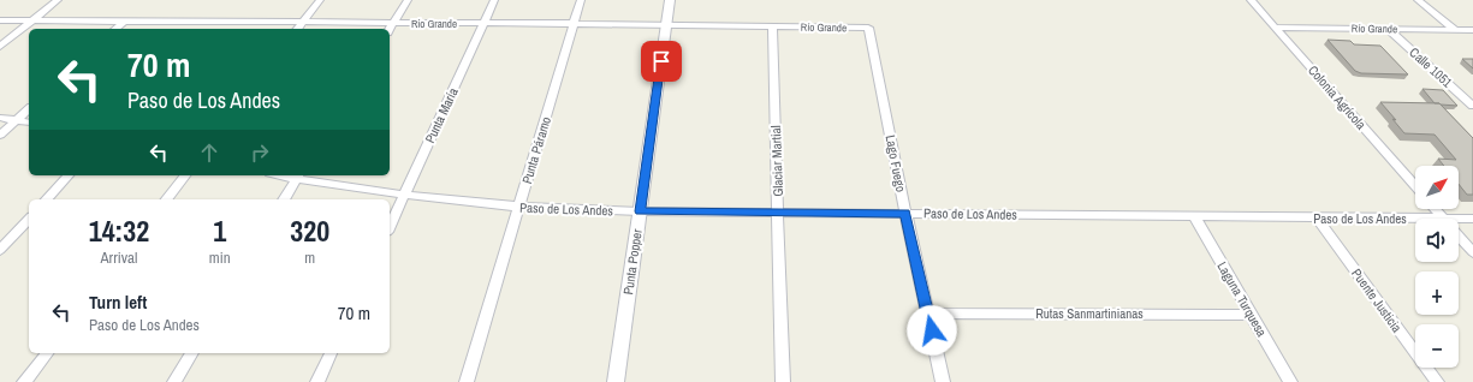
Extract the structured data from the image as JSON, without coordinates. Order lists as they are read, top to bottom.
{
  "streets": {
    "street": [
      "Río Grande",
      "Calle 1051",
      "Colonia Agrícola",
      "Punta María",
      "Punta Páramo",
      "Glaciar Martial",
      "Lago Fuego",
      "Paso de Los Andes",
      "Punta Popper",
      "Laguna Turquesa",
      "Puente Justicia",
      "Rutas Sanmartinianas"
    ]
  },
  "crossings": [
    ["Río Grande", "Calle 1051"],
    ["Río Grande", "Colonia Agrícola"],
    ["Río Grande", "Punta María"],
    ["Río Grande", "Punta Páramo"],
    ["Río Grande", "Glaciar Martial"],
    ["Río Grande", "Lago Fuego"],
    ["Río Grande", "Punta Popper"],
    ["Punta María", "Paso de Los Andes"],
    ["Punta Páramo", "Paso de Los Andes"],
    ["Glaciar Martial", "Paso de Los Andes"],
    ["Lago Fuego", "Paso de Los Andes"],
    ["Lago Fuego", "Rutas Sanmartinianas"],
    ["Paso de Los Andes", "Punta Popper"],
    ["Paso de Los Andes", "Laguna Turquesa"],
    ["Paso de Los Andes", "Puente Justicia"],
    ["Laguna Turquesa", "Rutas Sanmartinianas"]
  ],
  "north": "top right",
  "page": {
    "turn": ["70 m", "Paso de Los Andes"],
    "map_buttons": ["+", "−"],
    "eta": [
      "14:32",
      "Arrival",
      "1",
      "min",
      "320",
      "m"
    ],
    "list": [
      {
        "name": "Turn left",
        "note": "Paso de Los Andes",
        "value": "70 m"
      }
    ]
  }
}
